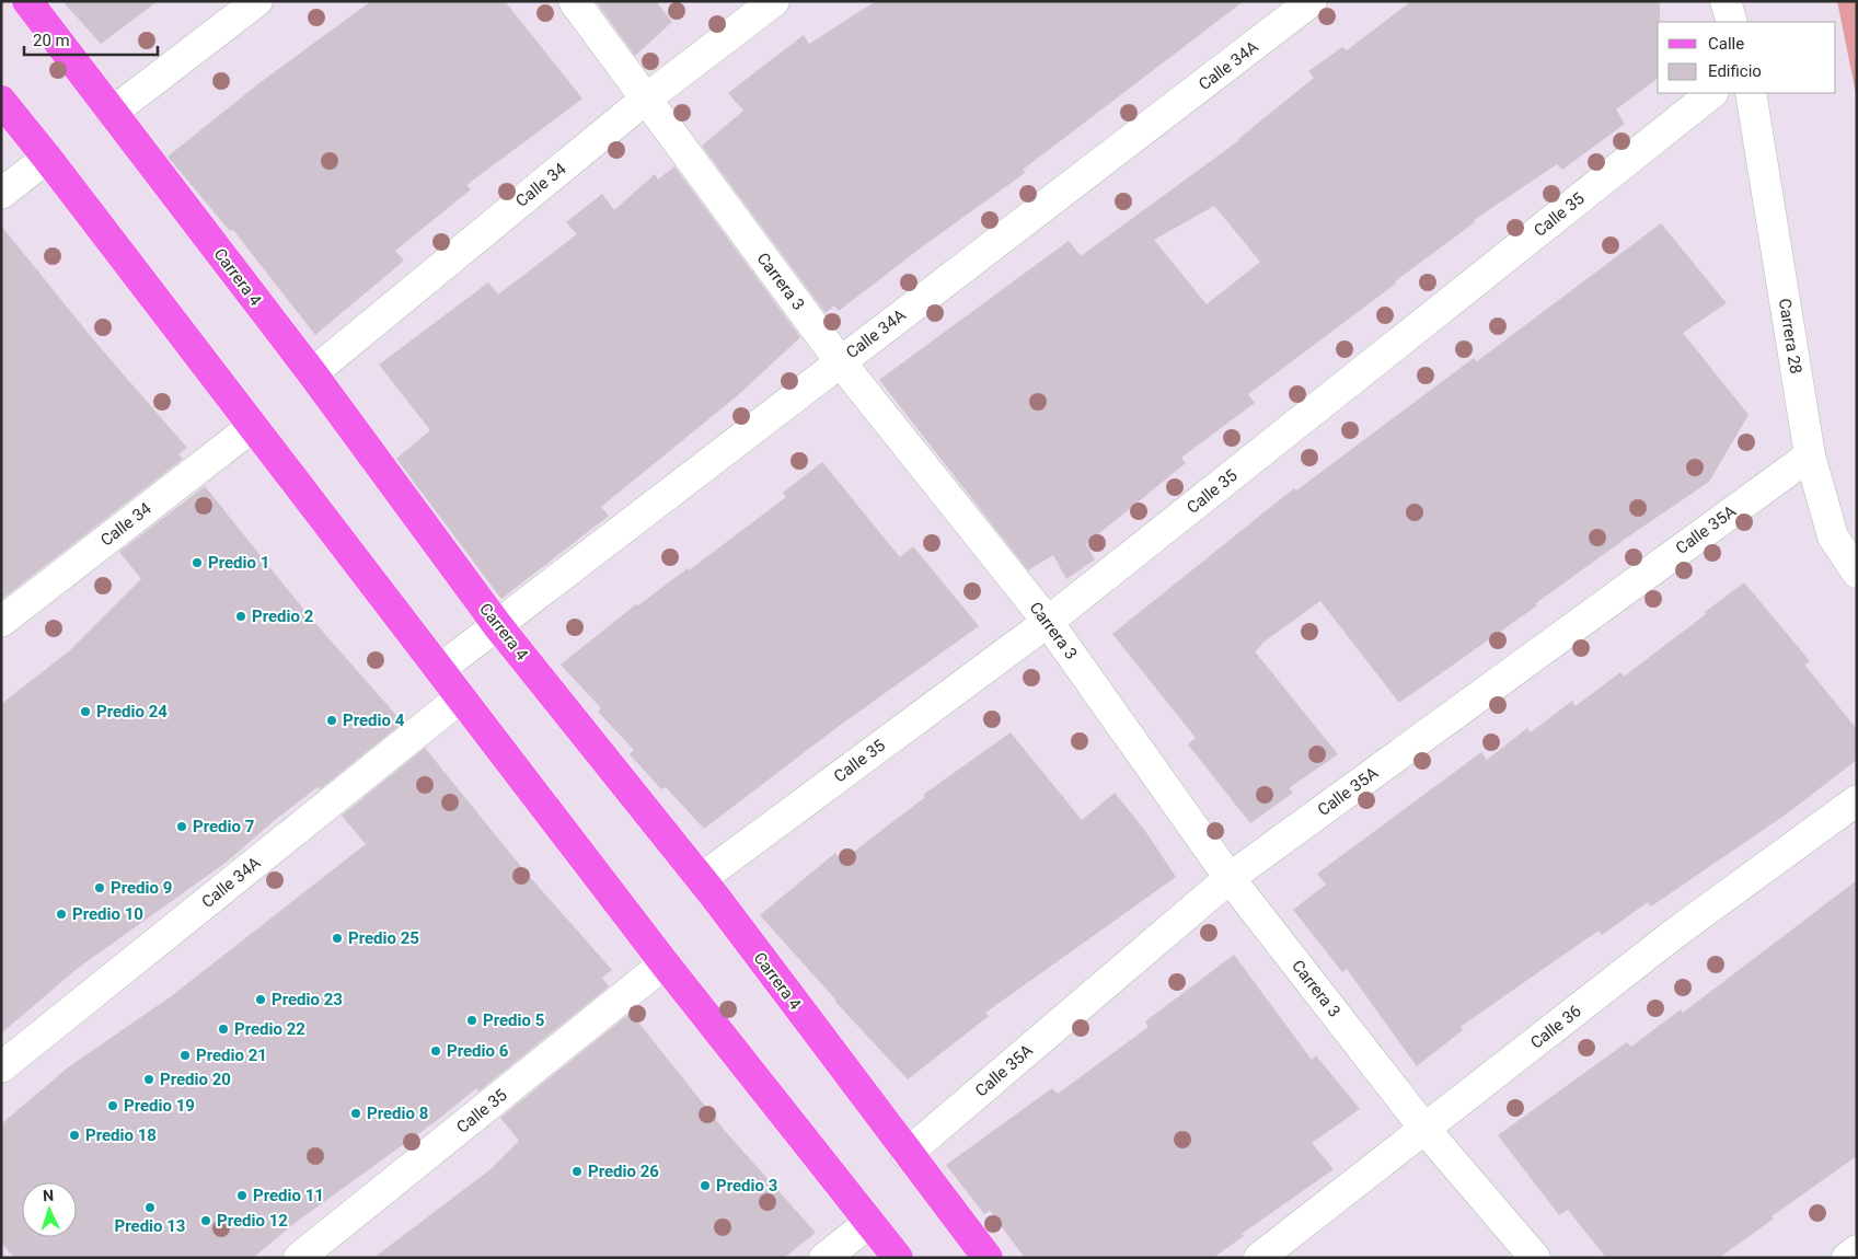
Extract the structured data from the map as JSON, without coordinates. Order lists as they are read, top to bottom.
{
  "streets": {
    "main road": ["Carrera 4"],
    "street": [
      "Calle 34A",
      "Calle 34",
      "Calle 35",
      "Carrera 3",
      "Carrera 28",
      "Calle 35A",
      "Calle 36"
    ]
  },
  "crossings": [
    ["Calle 34A", "Carrera 4"],
    ["Calle 34A", "Carrera 3"],
    ["Calle 34", "Carrera 4"],
    ["Calle 34", "Carrera 3"],
    ["Calle 35", "Carrera 4"],
    ["Calle 35", "Carrera 3"],
    ["Carrera 4", "Calle 35A"],
    ["Carrera 3", "Calle 35A"],
    ["Carrera 3", "Calle 36"],
    ["Carrera 28", "Calle 35A"]
  ],
  "places": [
    "Predio 1",
    "Predio 2",
    "Predio 24",
    "Predio 4",
    "Predio 7",
    "Predio 9",
    "Predio 10",
    "Predio 25",
    "Predio 23",
    "Predio 5",
    "Predio 22",
    "Predio 6",
    "Predio 21",
    "Predio 20",
    "Predio 19",
    "Predio 8",
    "Predio 18",
    "Predio 26",
    "Predio 3",
    "Predio 11",
    "Predio 13",
    "Predio 12"
  ],
  "legend": ["Calle", "Edificio"],
  "scale_bar": "20 m",
  "north": "top"
}
